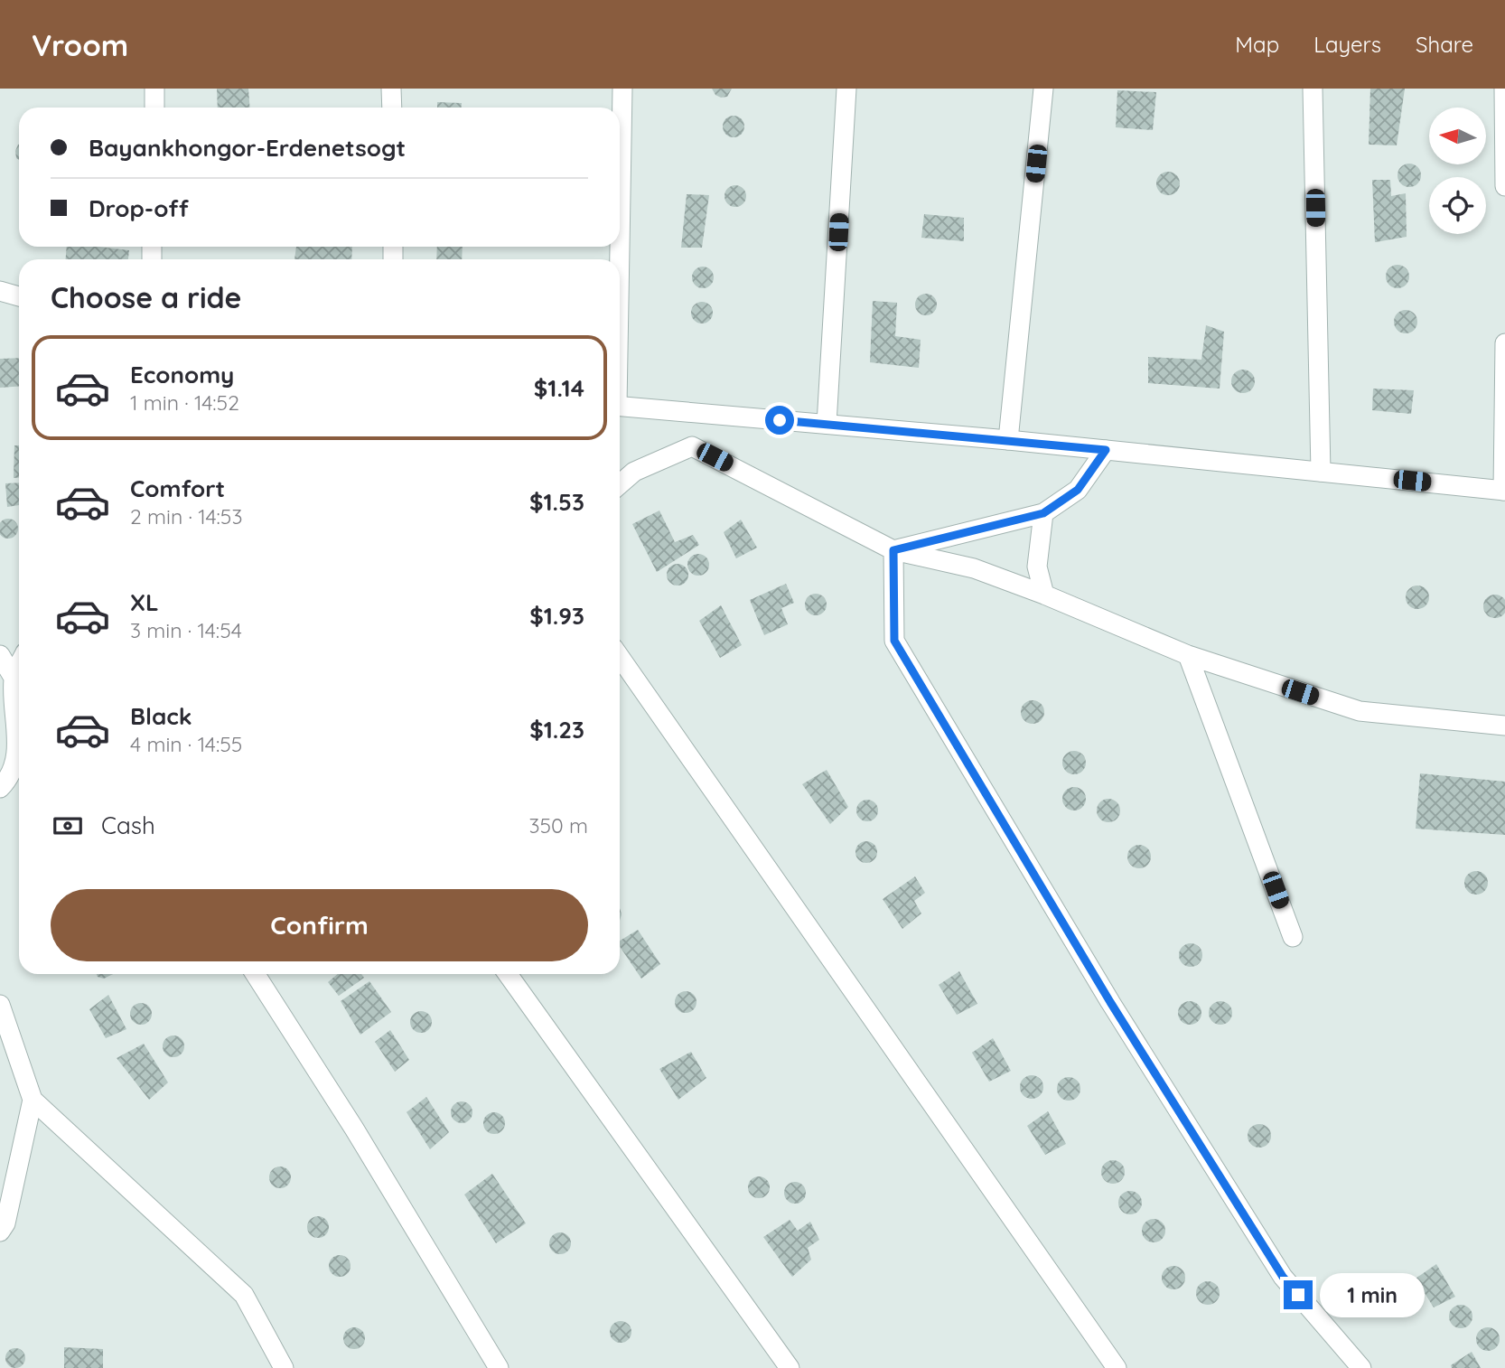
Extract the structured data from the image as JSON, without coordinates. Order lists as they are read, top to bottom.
{
  "north": "left",
  "page": {
    "header": "Vroom",
    "nav": ["Map", "Layers", "Share"],
    "banner": ["Bayankhongor-Erdenetsogt", "Drop-off"],
    "heading": "Choose a ride",
    "list": [
      {
        "name": "Economy",
        "note": "1 min · 14:52",
        "value": "$1.14"
      },
      {
        "name": "Comfort",
        "note": "2 min · 14:53",
        "value": "$1.53"
      },
      {
        "name": "XL",
        "note": "3 min · 14:54",
        "value": "$1.93"
      },
      {
        "name": "Black",
        "note": "4 min · 14:55",
        "value": "$1.23"
      }
    ],
    "pay": ["Cash", "350 m"],
    "buttons": "Confirm",
    "bubble": "1 min"
  }
}
